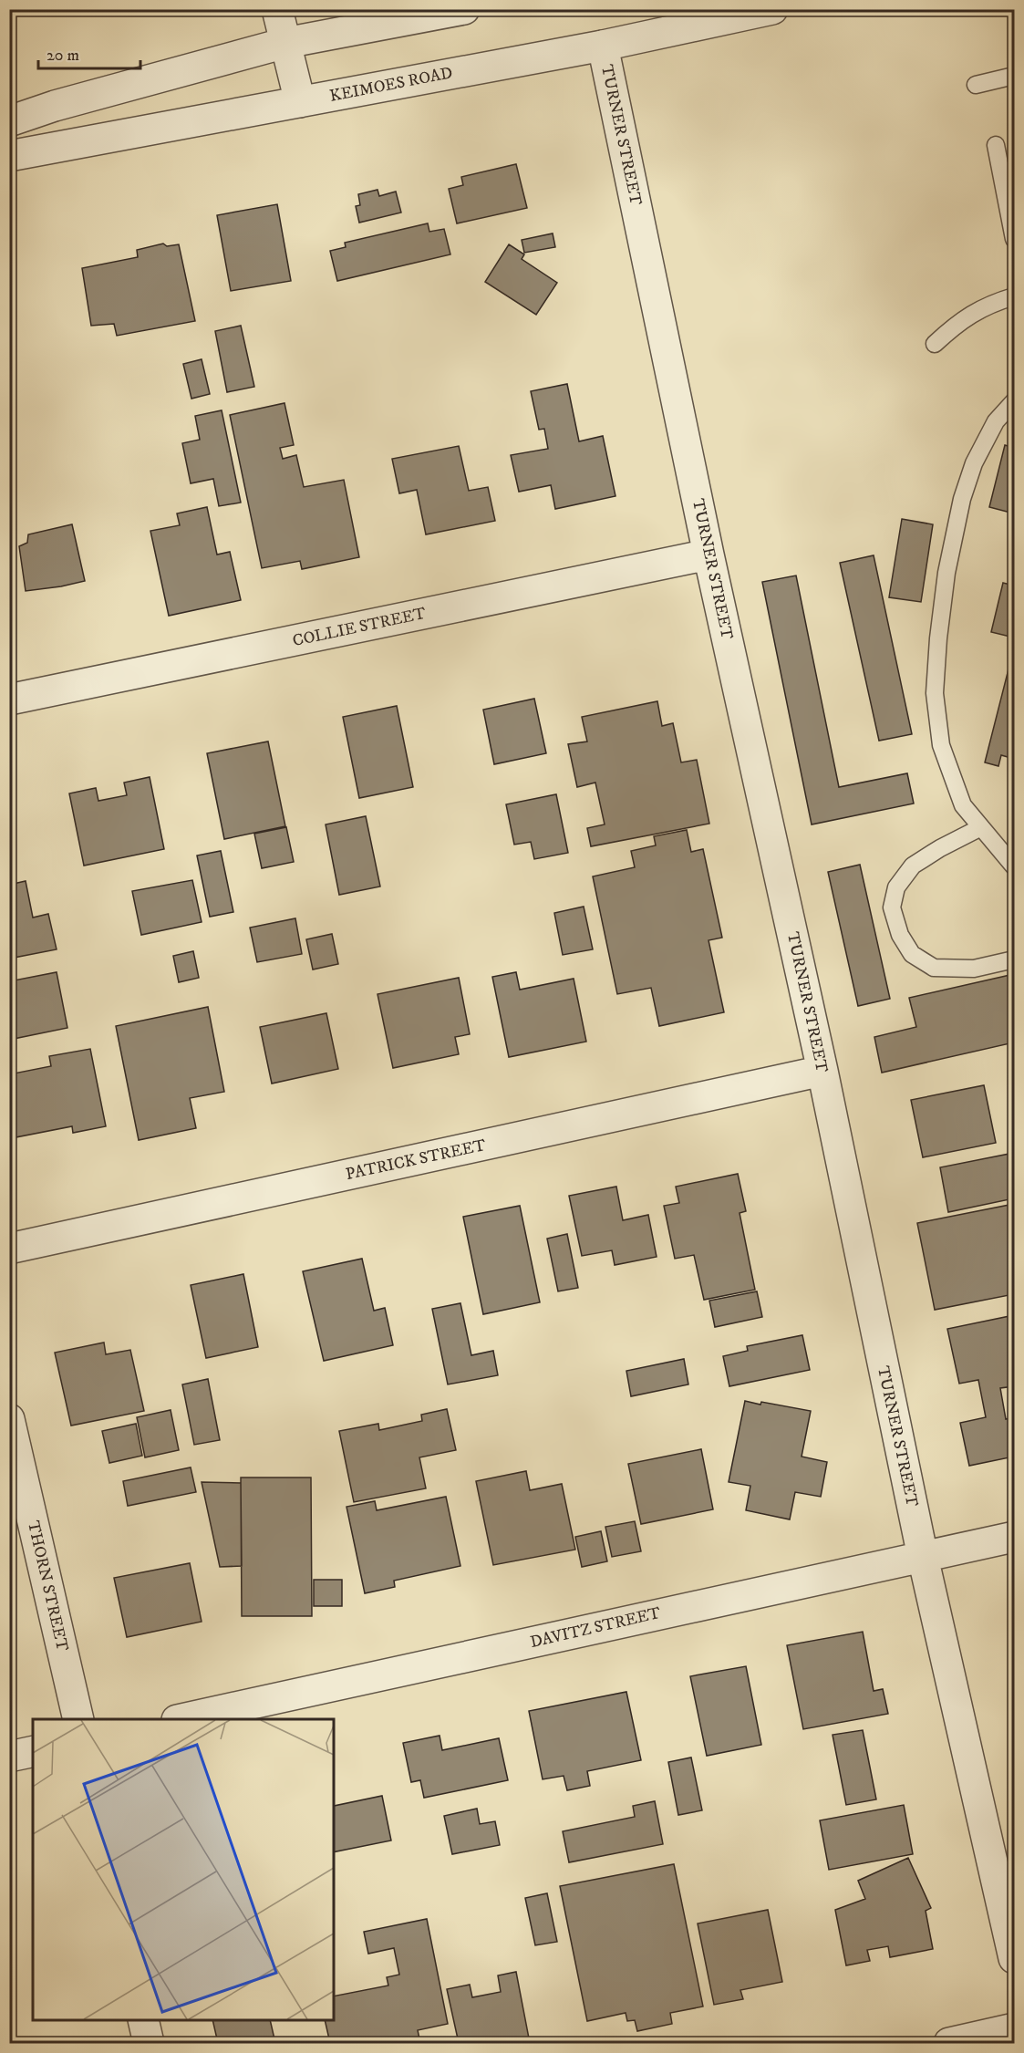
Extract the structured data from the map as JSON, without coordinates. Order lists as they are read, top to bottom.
{
  "streets": {
    "street": [
      "KEIMOES ROAD",
      "TURNER STREET",
      "COLLIE STREET",
      "PATRICK STREET",
      "THORN STREET",
      "DAVITZ STREET"
    ]
  },
  "crossings": [
    ["KEIMOES ROAD", "TURNER STREET"],
    ["TURNER STREET", "COLLIE STREET"],
    ["TURNER STREET", "PATRICK STREET"],
    ["TURNER STREET", "DAVITZ STREET"]
  ],
  "scale_bar": "20 m"
}
